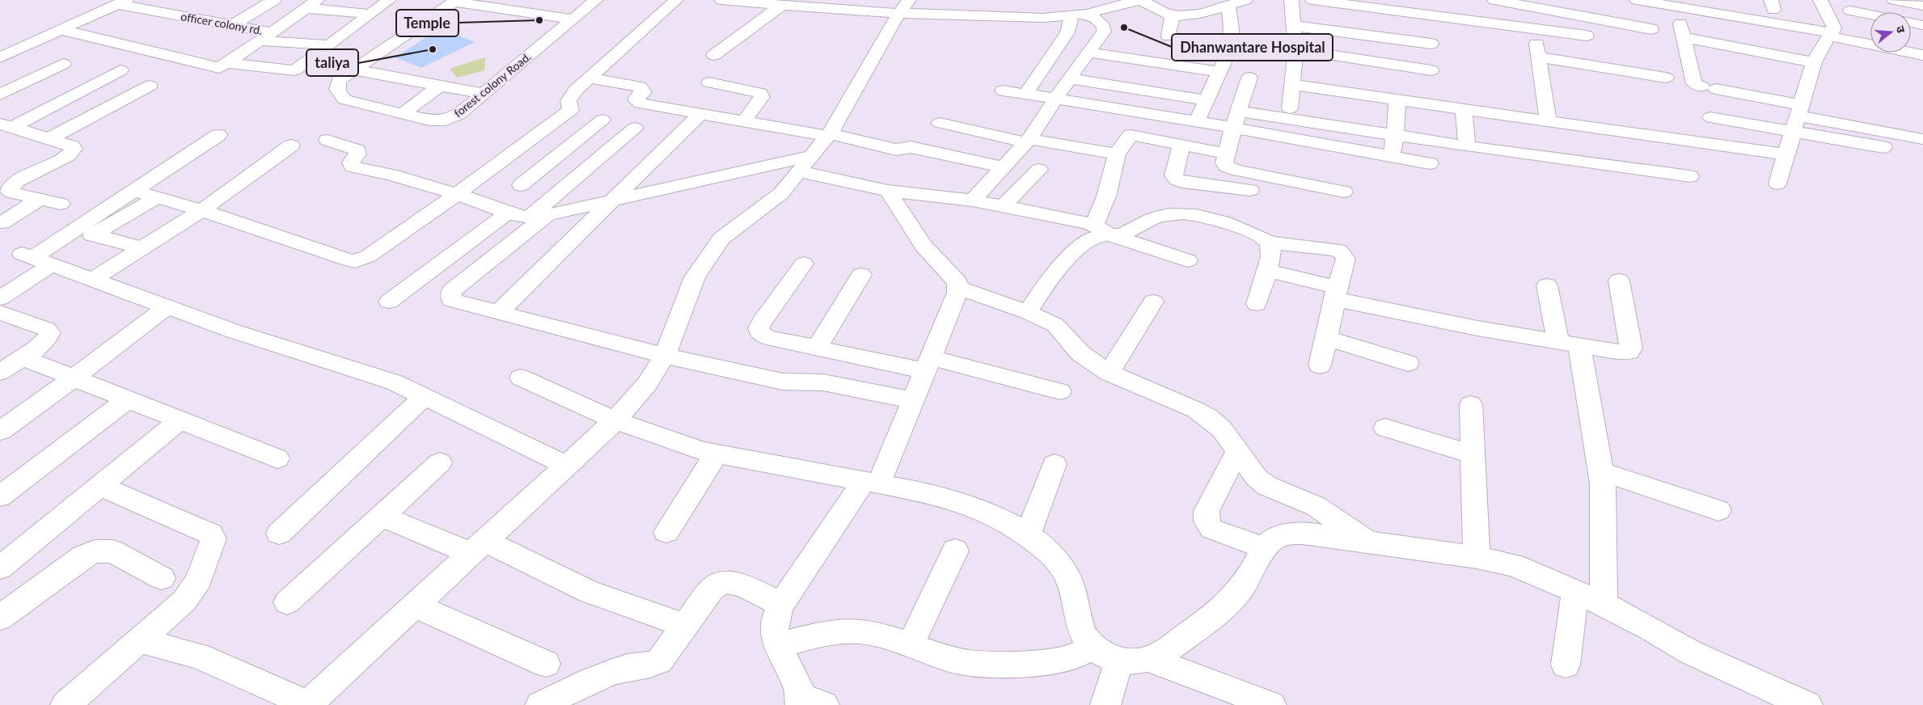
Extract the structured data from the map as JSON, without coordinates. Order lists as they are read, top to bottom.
{
  "streets": {
    "street": ["officer colony rd.", "forest colony Road."]
  },
  "places": ["Temple", "Dhanwantare Hospital", "taliya"],
  "north": "right"
}
